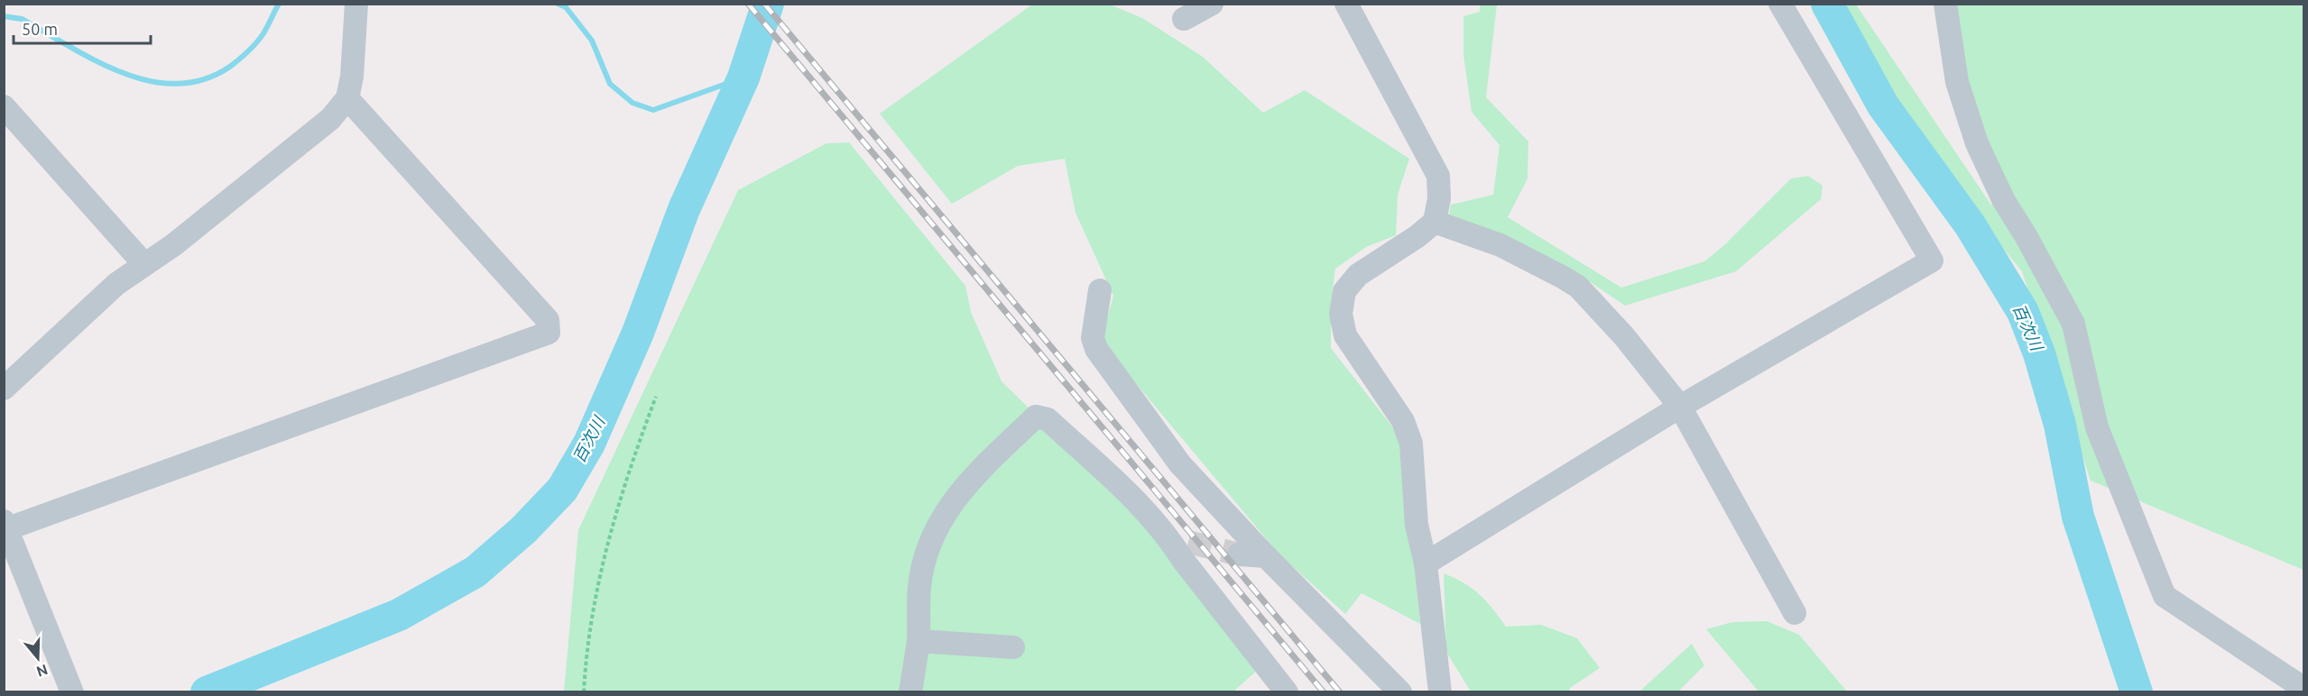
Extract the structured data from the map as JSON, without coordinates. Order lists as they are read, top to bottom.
{
  "water": ["百次川"],
  "scale_bar": "50 m",
  "north": "bottom"
}
